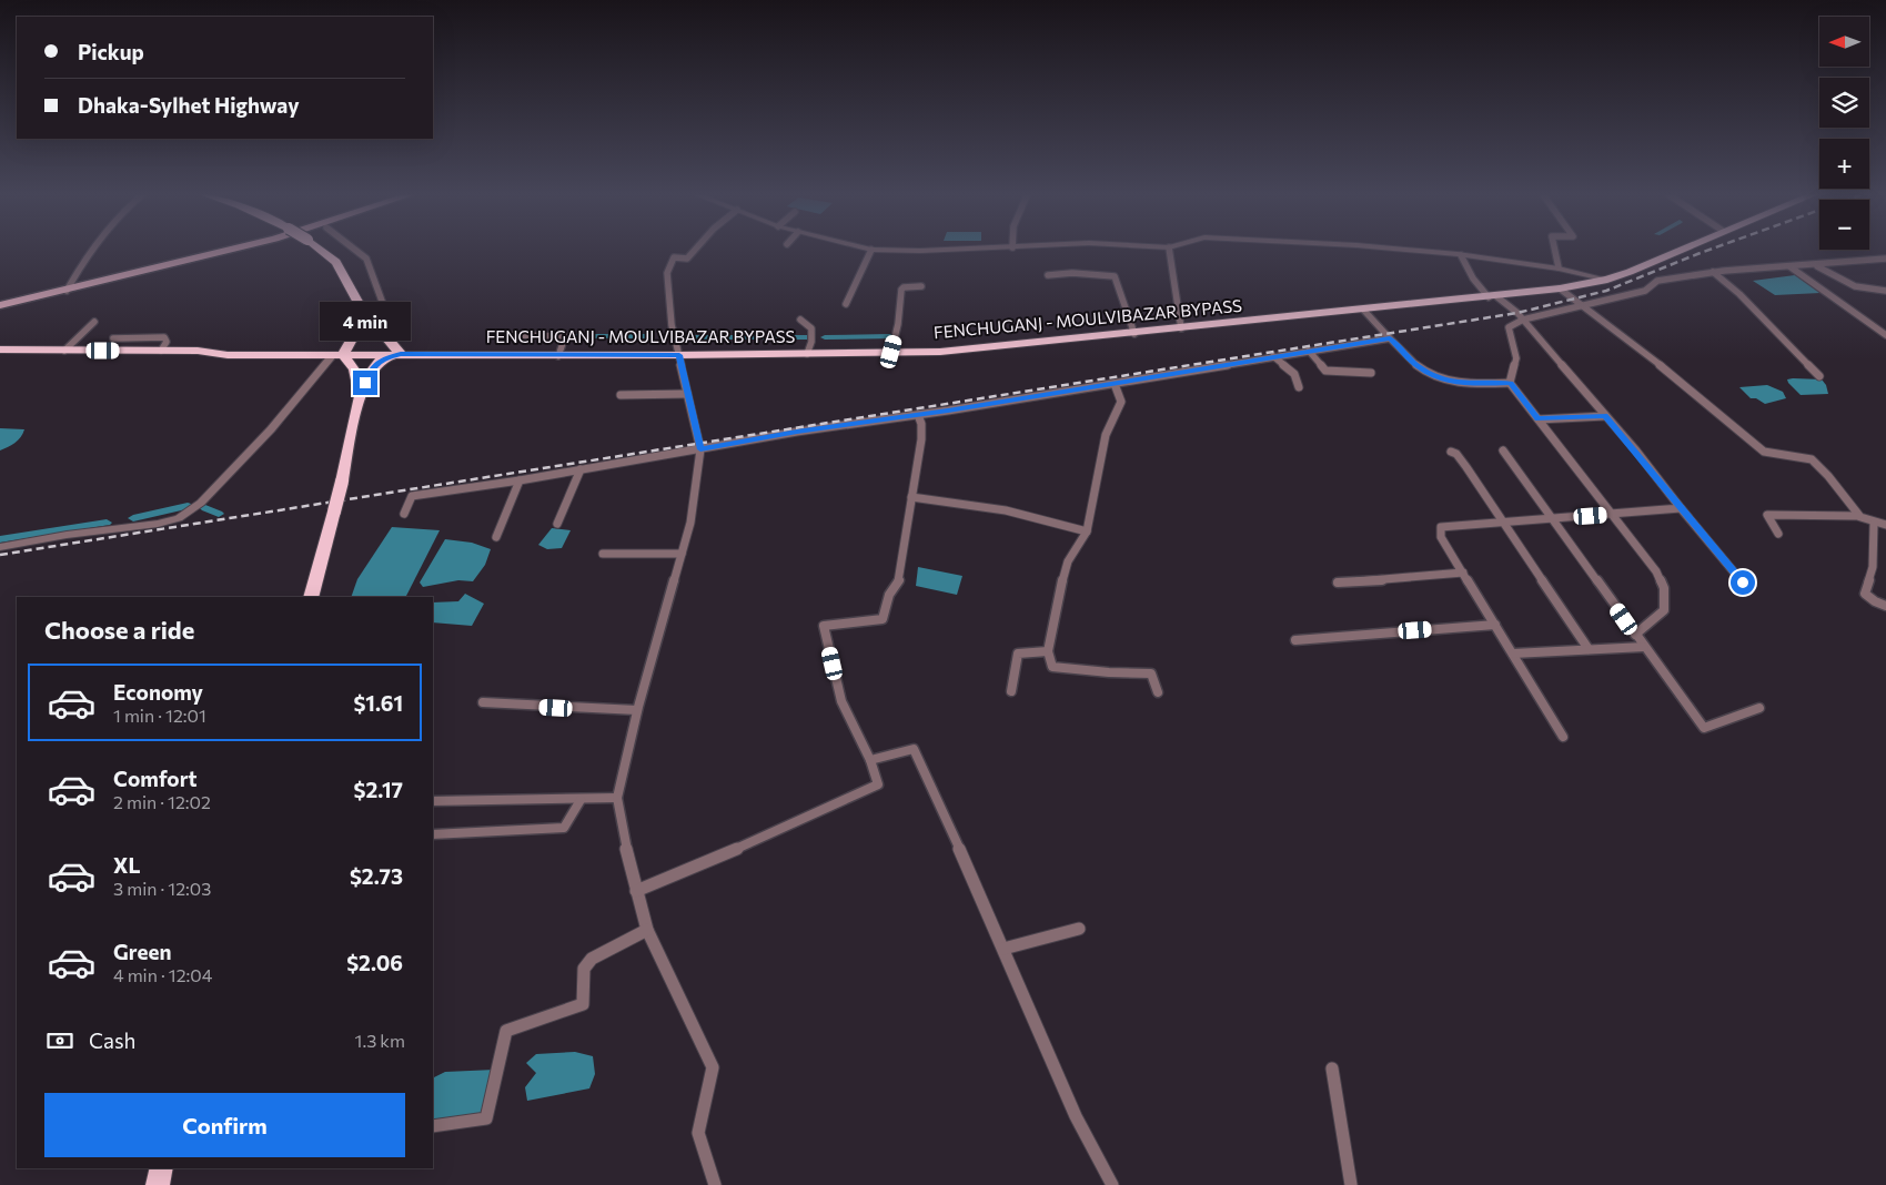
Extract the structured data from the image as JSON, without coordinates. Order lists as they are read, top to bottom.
{
  "streets": {
    "highway": ["FENCHUGANJ - MOULVIBAZAR BYPASS"]
  },
  "north": "left",
  "page": {
    "map_buttons": ["+", "−"],
    "banner": ["Pickup", "Dhaka-Sylhet Highway"],
    "bubble": "4 min",
    "heading": "Choose a ride",
    "list": [
      {
        "name": "Economy",
        "note": "1 min · 12:01",
        "value": "$1.61"
      },
      {
        "name": "Comfort",
        "note": "2 min · 12:02",
        "value": "$2.17"
      },
      {
        "name": "XL",
        "note": "3 min · 12:03",
        "value": "$2.73"
      },
      {
        "name": "Green",
        "note": "4 min · 12:04",
        "value": "$2.06"
      }
    ],
    "pay": ["Cash", "1.3 km"],
    "buttons": "Confirm"
  }
}
